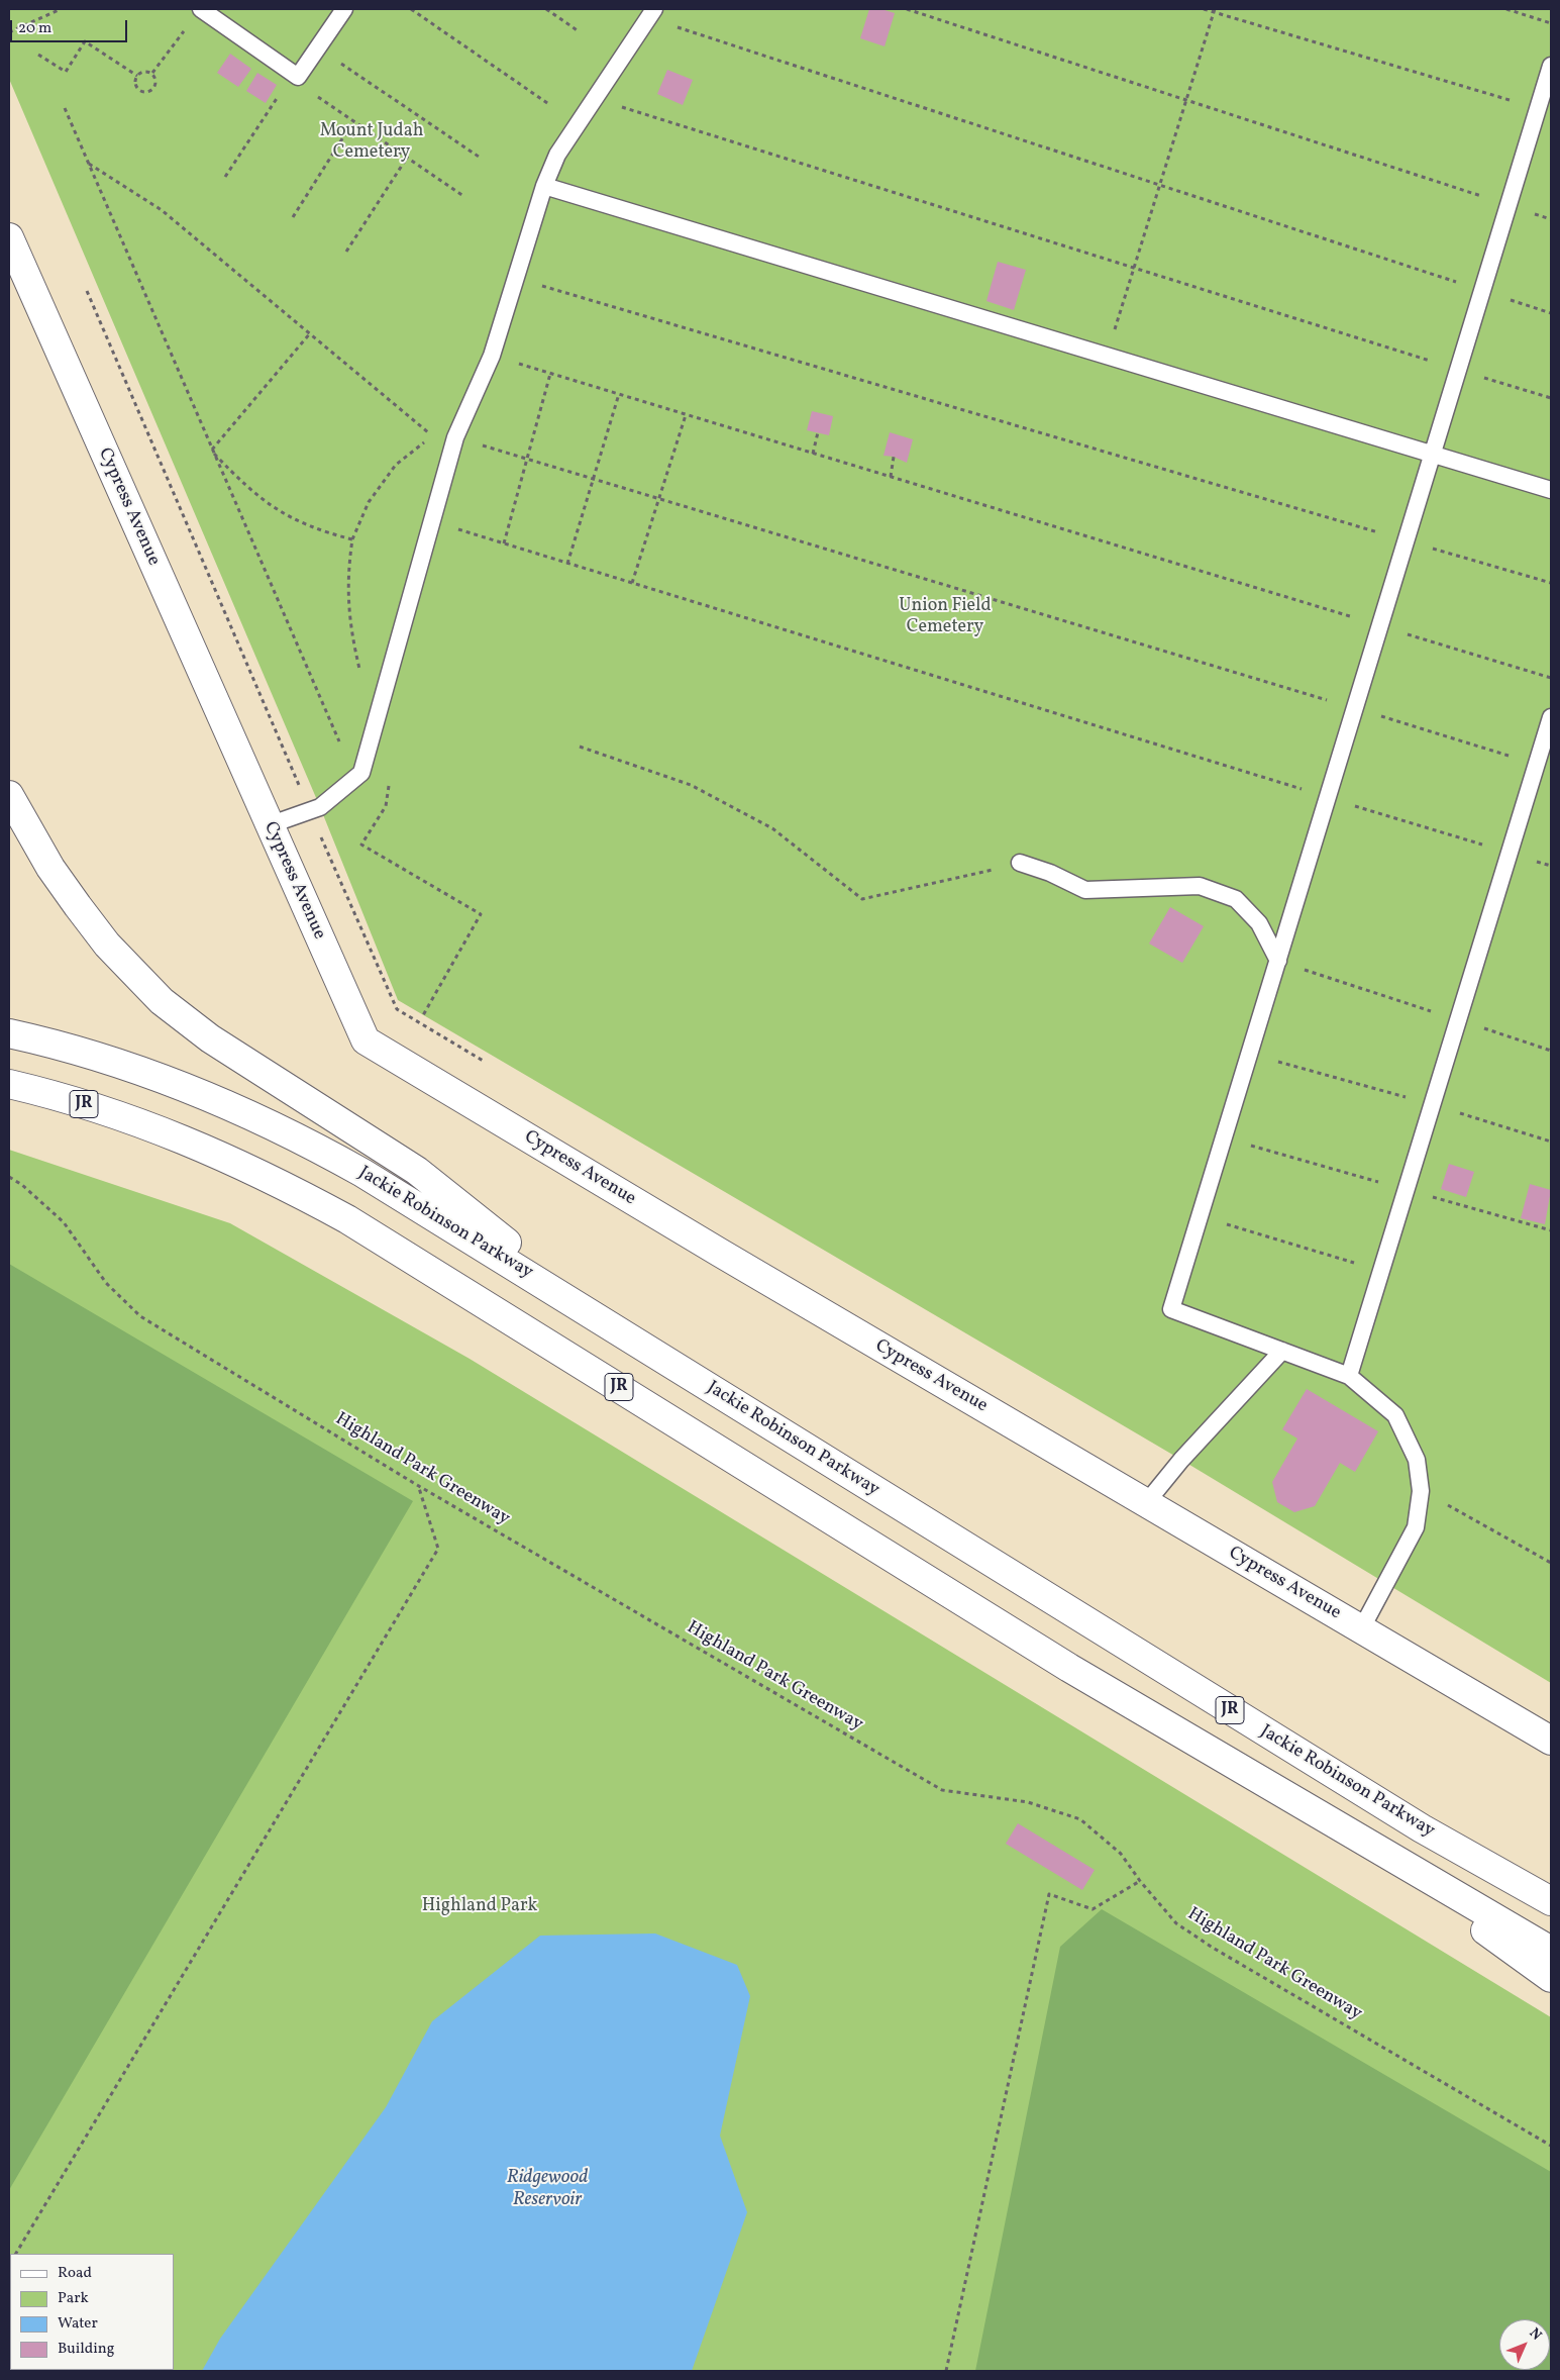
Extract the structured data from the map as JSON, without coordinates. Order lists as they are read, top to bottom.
{
  "streets": {
    "main road": ["Cypress Avenue", "JR", "Jackie Robinson Parkway"],
    "path": ["Highland Park Greenway"]
  },
  "water": ["Ridgewood Reservoir"],
  "parks": ["Mount Judah Cemetery", "Union Field Cemetery", "Highland Park"],
  "legend": [
    "Road",
    "Park",
    "Water",
    "Building"
  ],
  "scale_bar": "20 m",
  "north": "top right"
}
